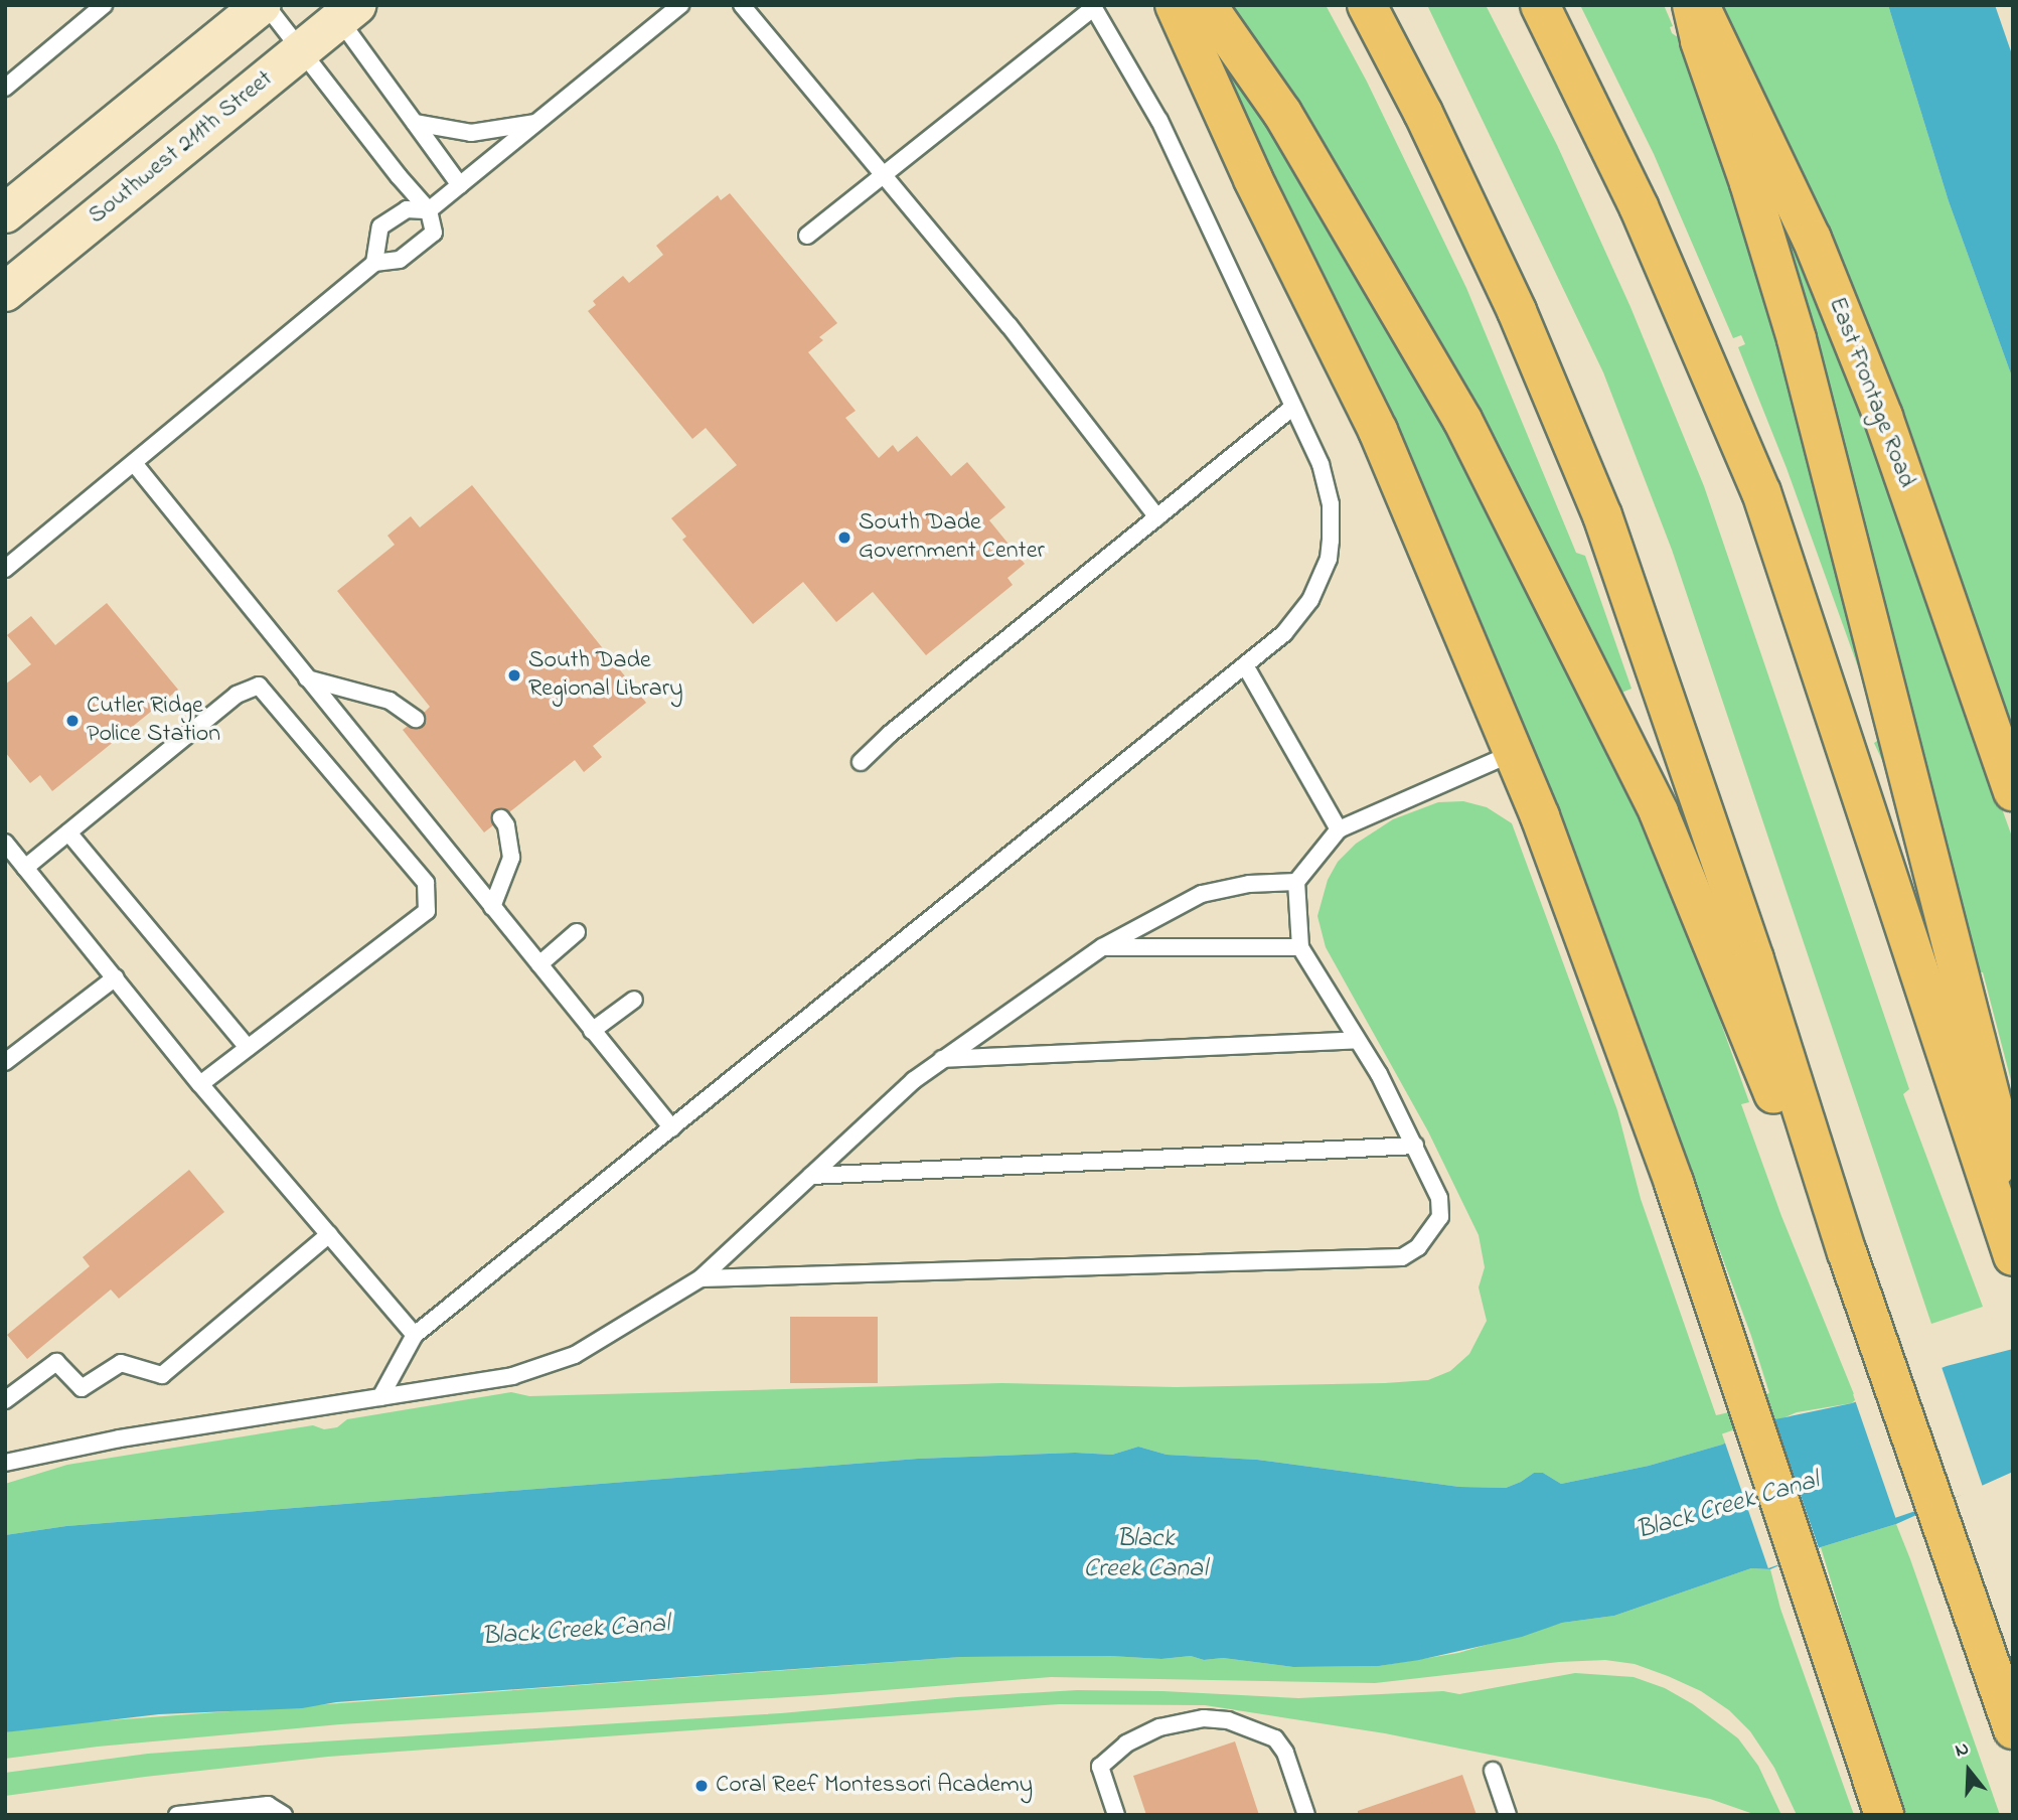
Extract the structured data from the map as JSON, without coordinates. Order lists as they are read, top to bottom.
{
  "streets": {
    "main road": ["Southwest 211th Street", "East Frontage Road"]
  },
  "water": ["Black Creek Canal"],
  "places": [
    "South Dade Government Center",
    "South Dade Regional Library",
    "Cutler Ridge Police Station",
    "Coral Reef Montessori Academy"
  ],
  "north": "top"
}
